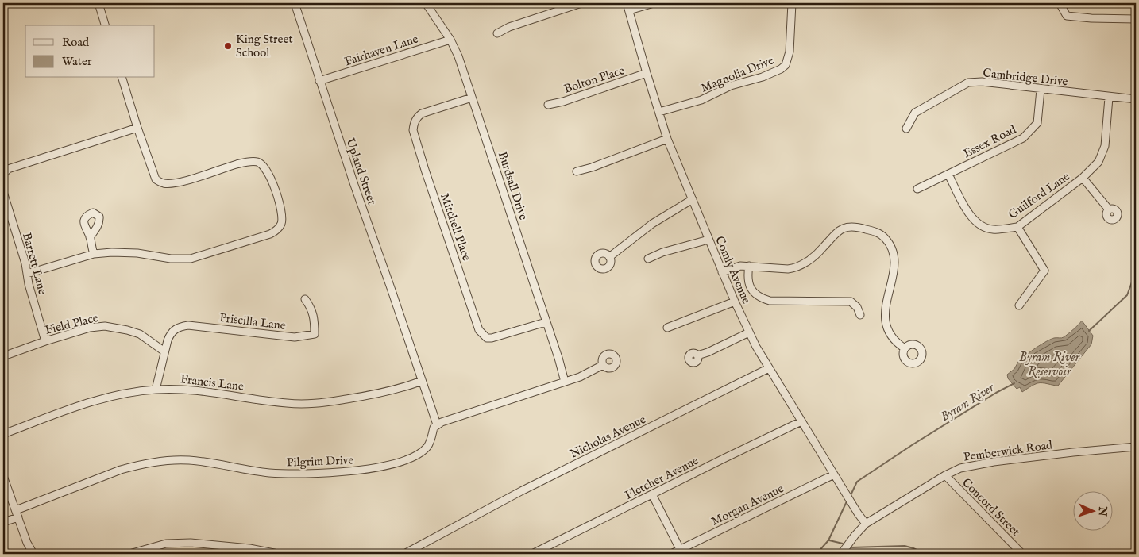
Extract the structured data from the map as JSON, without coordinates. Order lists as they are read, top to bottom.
{
  "streets": {
    "street": [
      "Fairhaven Lane",
      "Magnolia Drive",
      "Cambridge Drive",
      "Bolton Place",
      "Essex Road",
      "Upland Street",
      "Burdsall Drive",
      "Guilford Lane",
      "Mitchell Place",
      "Barrett Lane",
      "Comly Avenue",
      "Priscilla Lane",
      "Field Place",
      "Francis Lane",
      "Nicholas Avenue",
      "Pemberwick Road",
      "Pilgrim Drive",
      "Fletcher Avenue",
      "Morgan Avenue",
      "Concord Street"
    ]
  },
  "crossings": [
    ["Fairhaven Lane", "Upland Street"],
    ["Fairhaven Lane", "Burdsall Drive"],
    ["Magnolia Drive", "Comly Avenue"],
    ["Cambridge Drive", "Essex Road"],
    ["Cambridge Drive", "Guilford Lane"],
    ["Bolton Place", "Comly Avenue"],
    ["Essex Road", "Guilford Lane"],
    ["Upland Street", "Francis Lane"],
    ["Upland Street", "Pilgrim Drive"],
    ["Burdsall Drive", "Mitchell Place"],
    ["Barrett Lane", "Field Place"],
    ["Comly Avenue", "Nicholas Avenue"],
    ["Comly Avenue", "Pemberwick Road"],
    ["Comly Avenue", "Fletcher Avenue"],
    ["Comly Avenue", "Morgan Avenue"],
    ["Priscilla Lane", "Field Place"],
    ["Pemberwick Road", "Concord Street"]
  ],
  "water": ["Byram River Reservoir", "Byram River"],
  "places": ["King Street School"],
  "legend": ["Road", "Water"],
  "north": "right"
}
